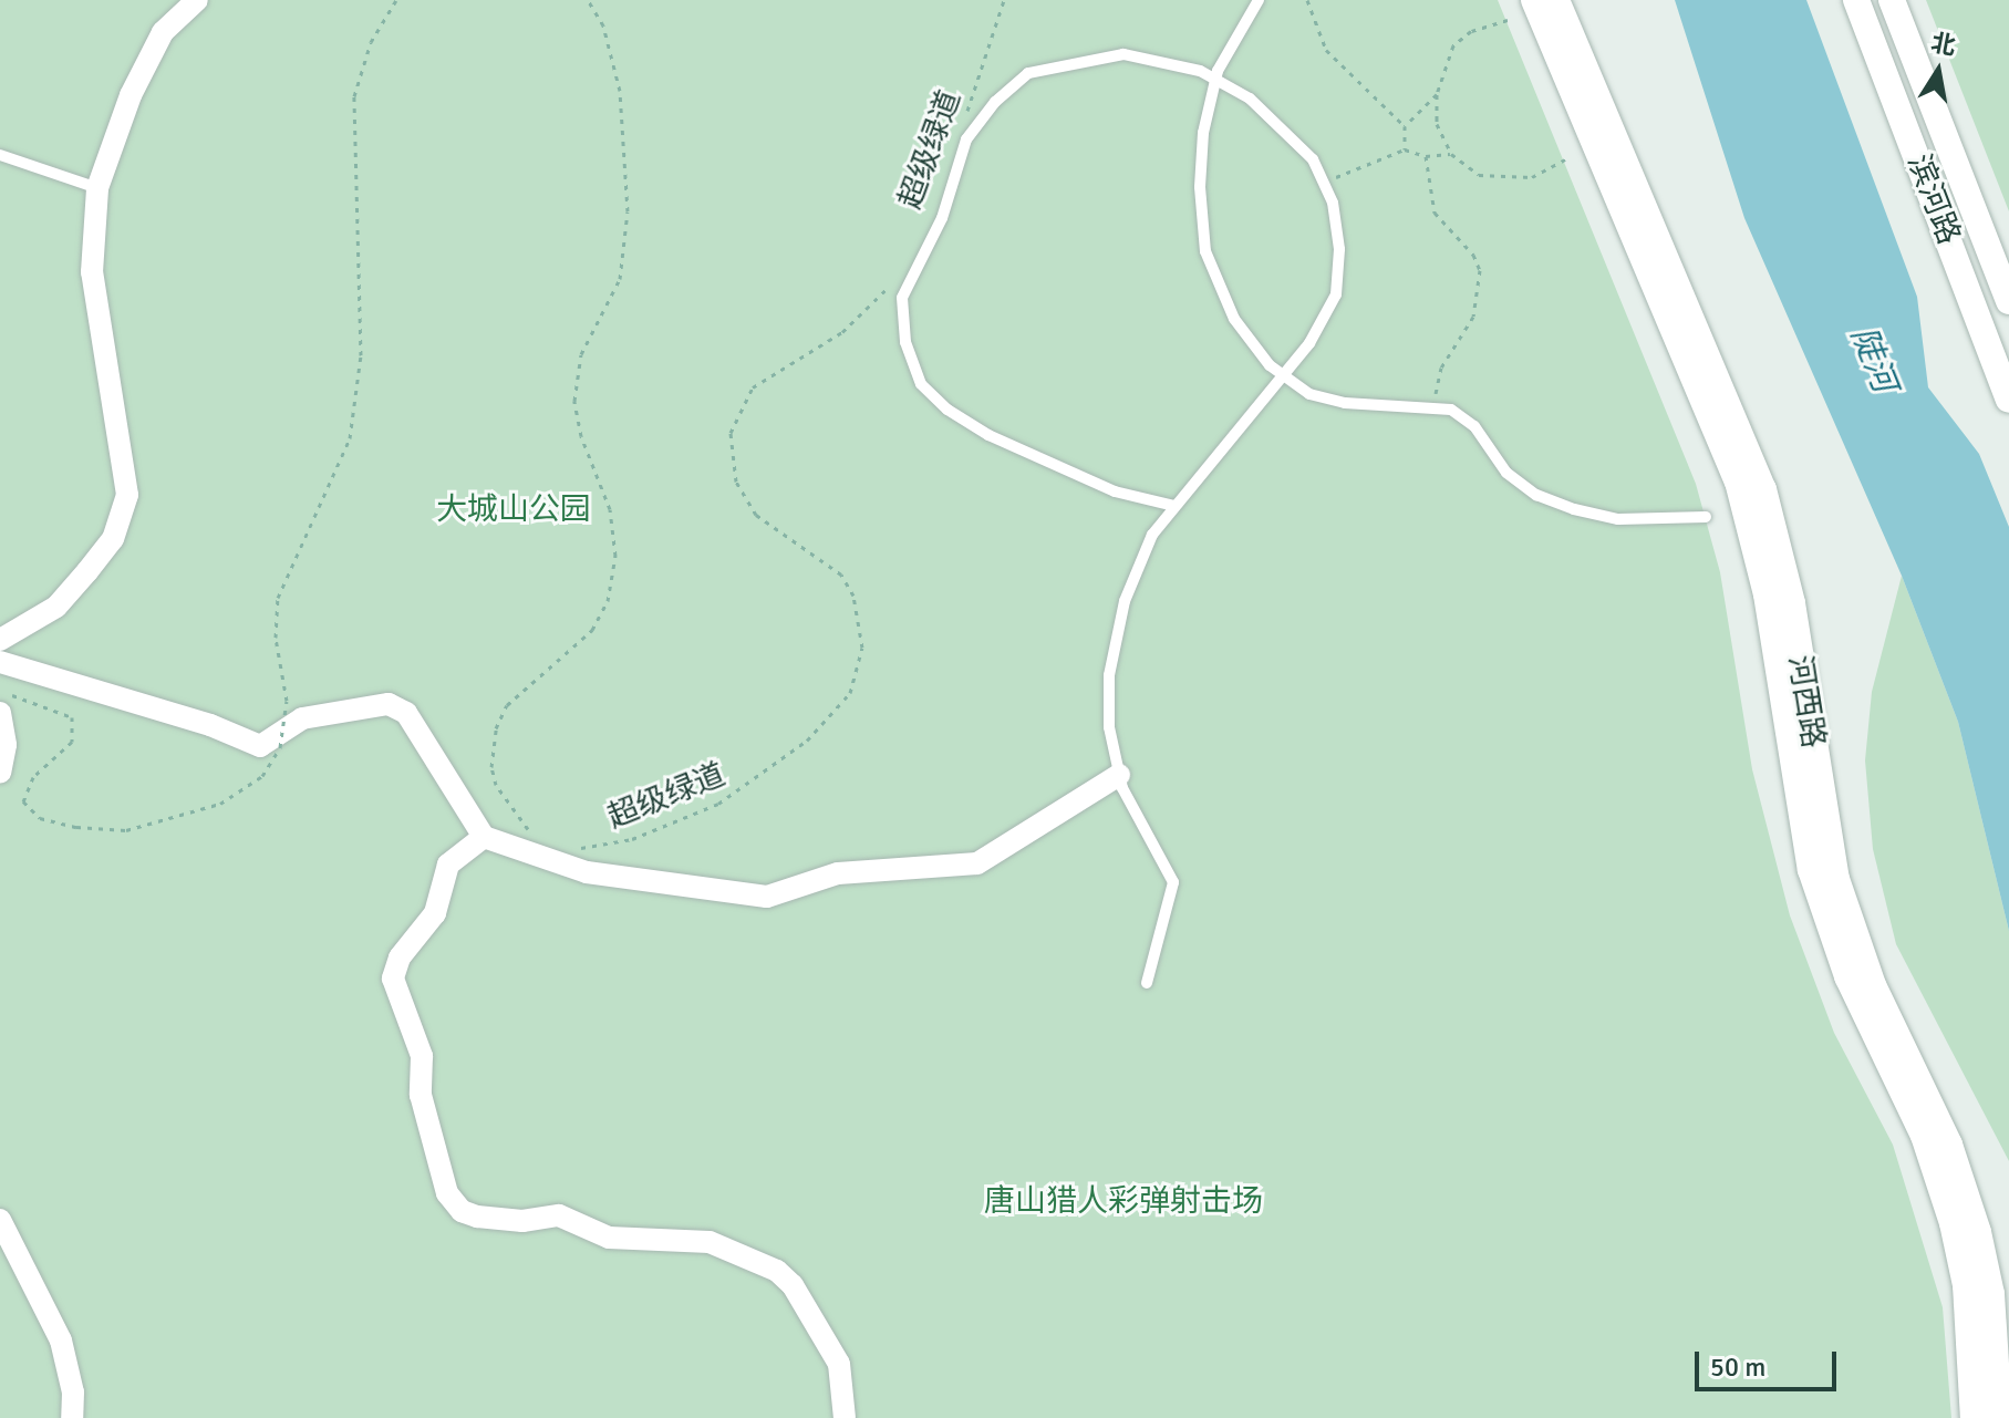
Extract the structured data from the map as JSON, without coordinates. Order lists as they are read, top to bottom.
{
  "streets": {
    "street": ["滨河路", "河西路"],
    "path": ["超级绿道"]
  },
  "water": ["陡河"],
  "parks": ["大城山公园", "唐山猎人彩弹射击场"],
  "scale_bar": "50 m",
  "north": "top"
}
